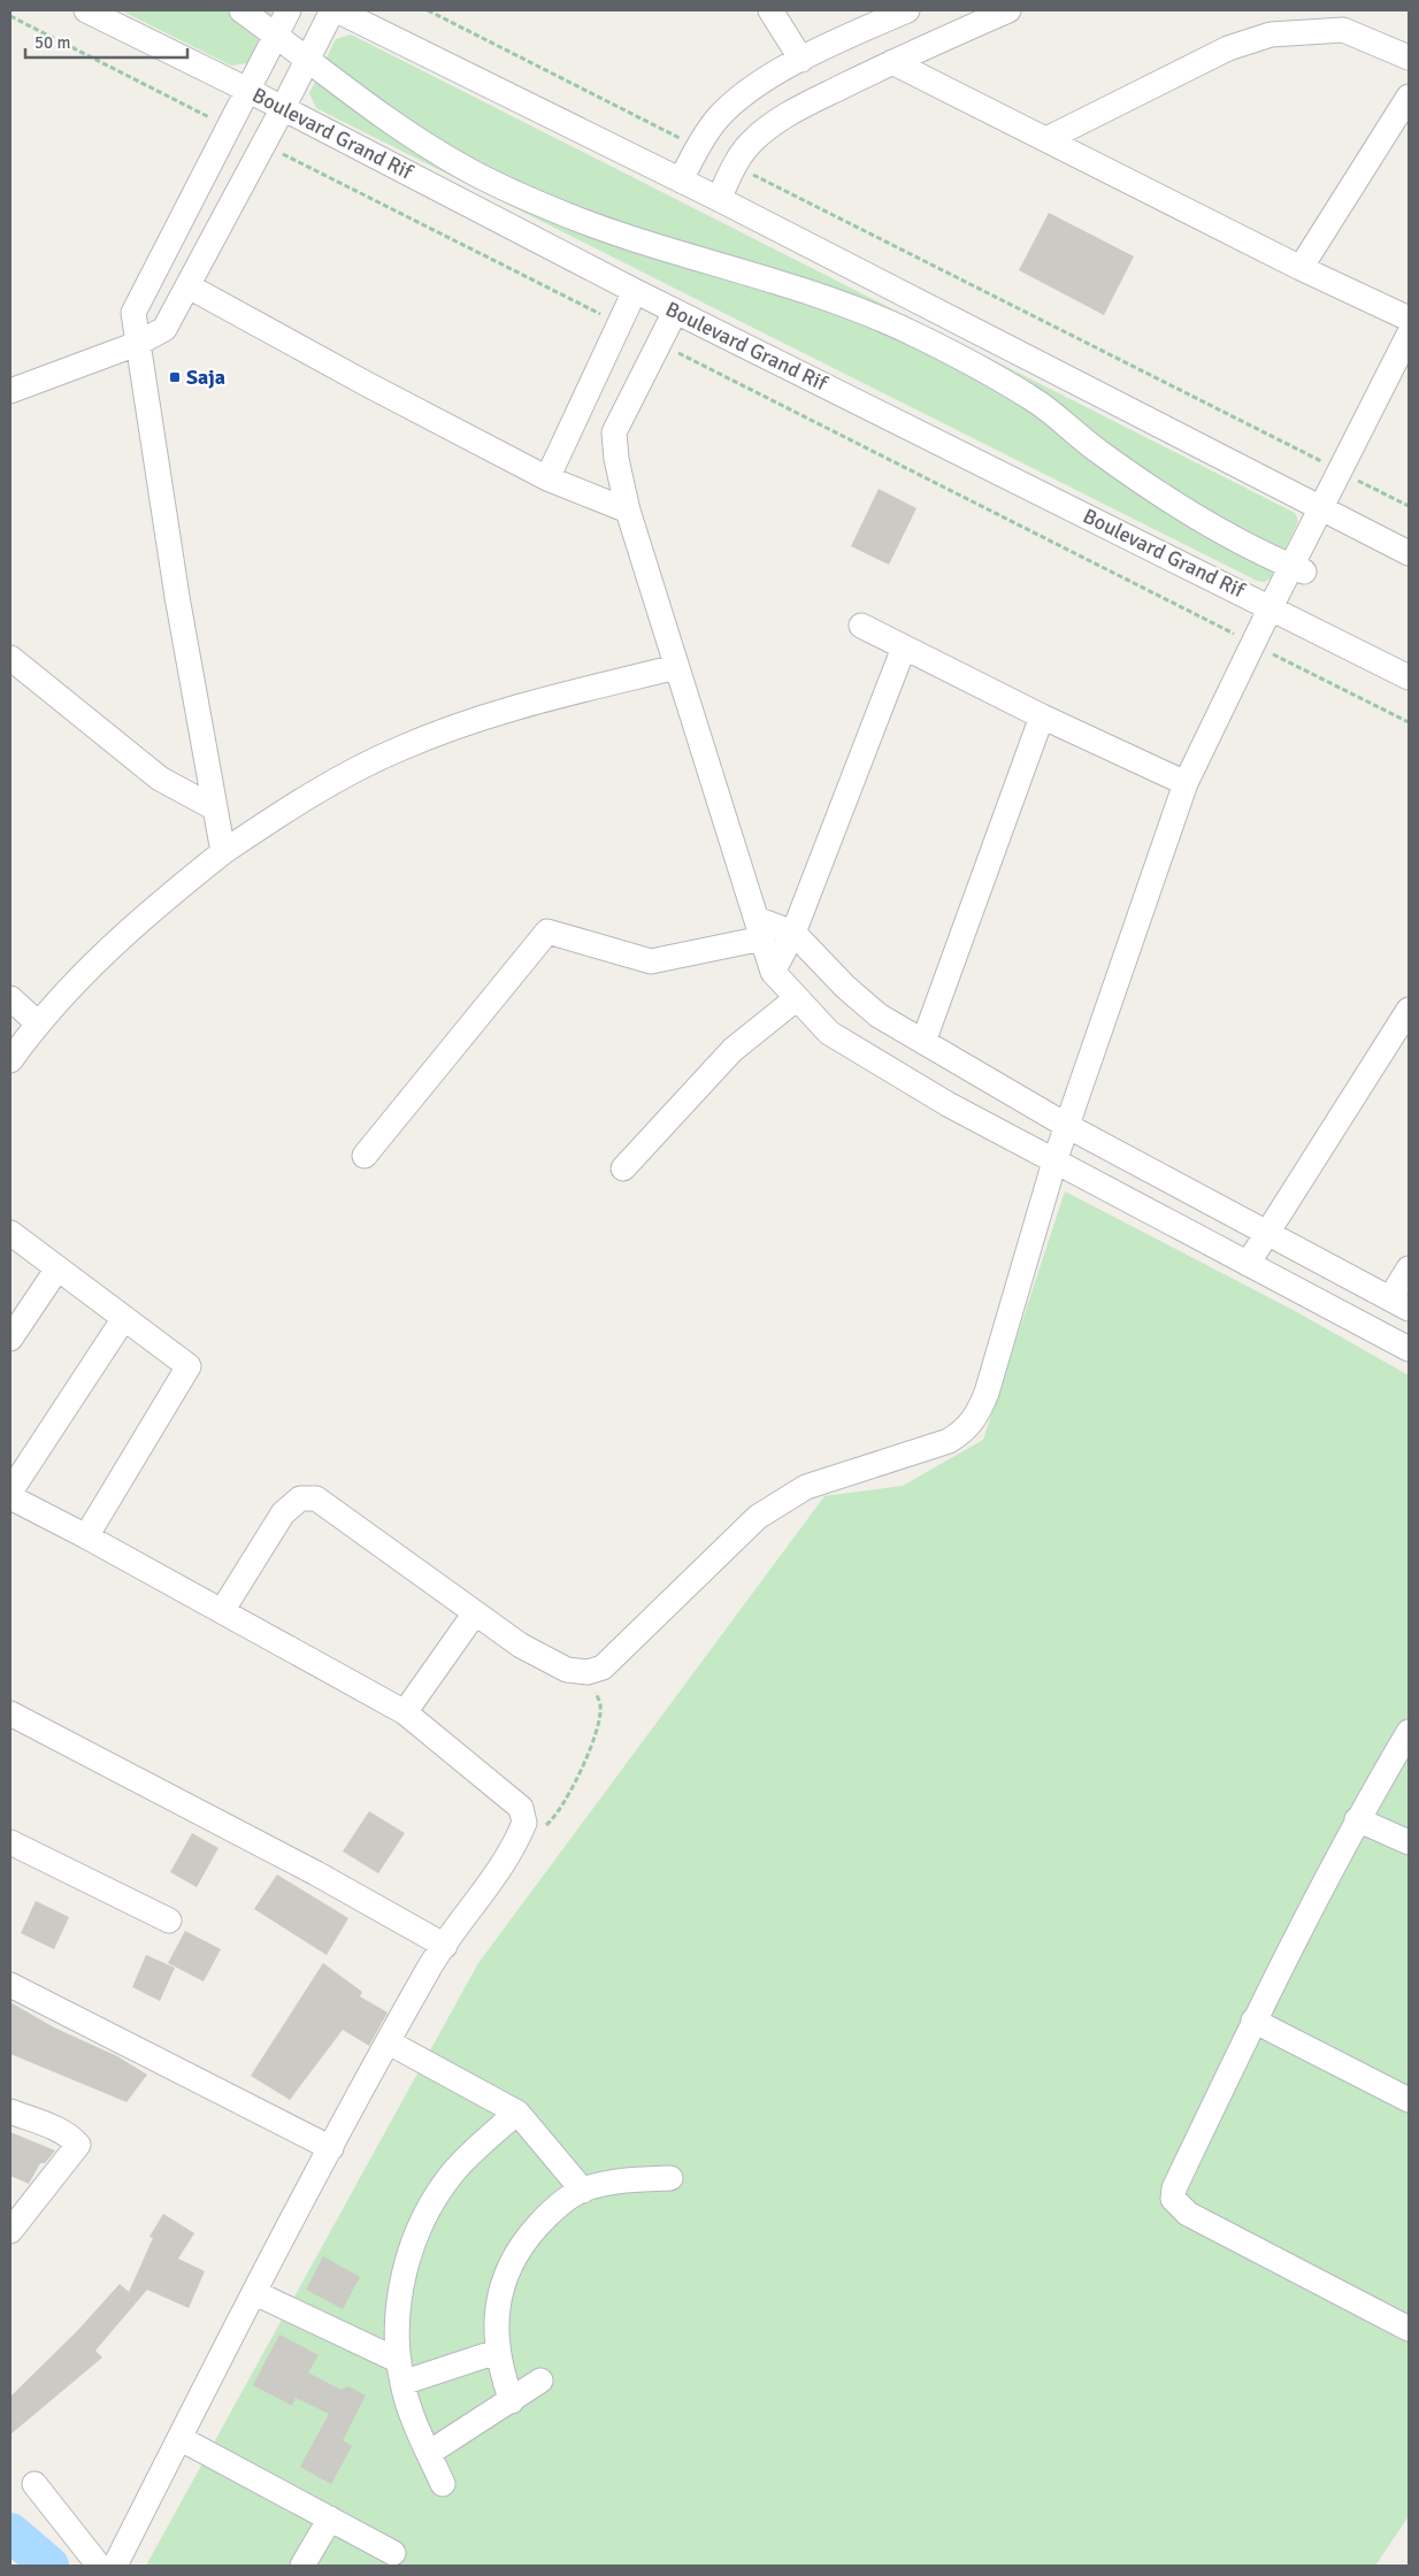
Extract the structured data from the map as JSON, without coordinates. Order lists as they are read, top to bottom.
{
  "streets": {
    "street": ["Boulevard Grand Rif"]
  },
  "places": {
    "transit": ["Saja"]
  },
  "scale_bar": "50 m"
}
